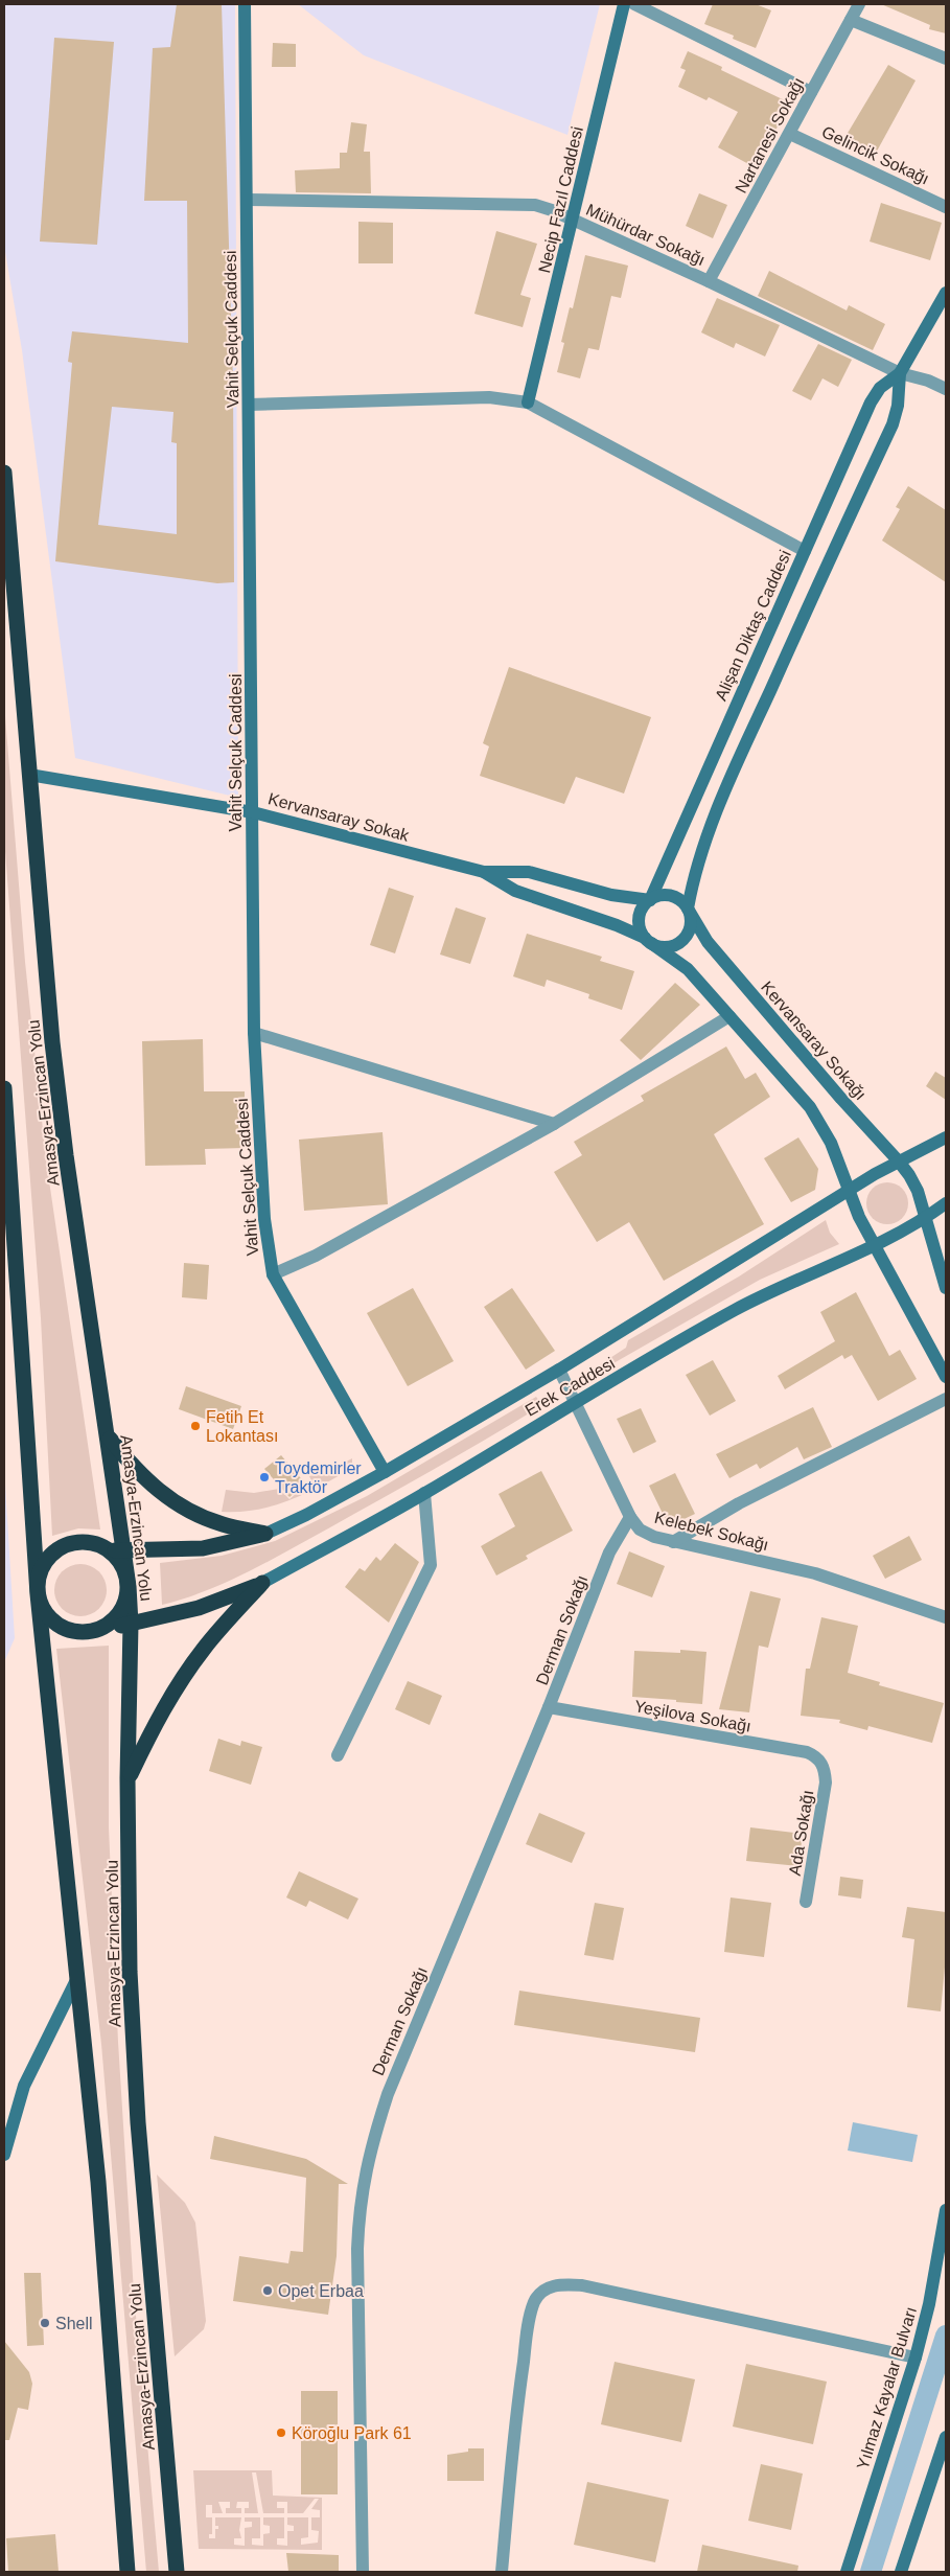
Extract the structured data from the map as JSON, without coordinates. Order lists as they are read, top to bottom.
{
  "streets": {
    "highway": ["Amasya-Erzincan Yolu"],
    "street": [
      "Nartanesi Sokağı",
      "Gelincik Sokağı",
      "Necip Fazıl Caddesi",
      "Mühürdar Sokağı",
      "Vahit Selçuk Caddesi",
      "Alişan Diktaş Caddesi",
      "Kervansaray Sokak",
      "Kervansaray Sokağı",
      "Erek Caddesi",
      "Kelebek Sokağı",
      "Derman Sokağı",
      "Yeşilova Sokağı",
      "Ada Sokağı",
      "Yılmaz Kayalar Bulvarı"
    ]
  },
  "crossings": [
    ["Nartanesi Sokağı", "Gelincik Sokağı"],
    ["Nartanesi Sokağı", "Mühürdar Sokağı"],
    ["Necip Fazıl Caddesi", "Mühürdar Sokağı"],
    ["Mühürdar Sokağı", "Vahit Selçuk Caddesi"],
    ["Mühürdar Sokağı", "Alişan Diktaş Caddesi"],
    ["Vahit Selçuk Caddesi", "Kervansaray Sokak"],
    ["Vahit Selçuk Caddesi", "Erek Caddesi"],
    ["Alişan Diktaş Caddesi", "Kervansaray Sokak"],
    ["Alişan Diktaş Caddesi", "Kervansaray Sokağı"],
    ["Kervansaray Sokak", "Kervansaray Sokağı"],
    ["Kervansaray Sokak", "Amasya-Erzincan Yolu"],
    ["Kervansaray Sokağı", "Erek Caddesi"],
    ["Erek Caddesi", "Kelebek Sokağı"],
    ["Kelebek Sokağı", "Derman Sokağı"],
    ["Derman Sokağı", "Yeşilova Sokağı"],
    ["Yeşilova Sokağı", "Ada Sokağı"]
  ],
  "places": [
    "Fetih Et Lokantası",
    "Toydemirler Traktör",
    "Opet Erbaa",
    "Shell",
    "Köroğlu Park 61"
  ]
}
